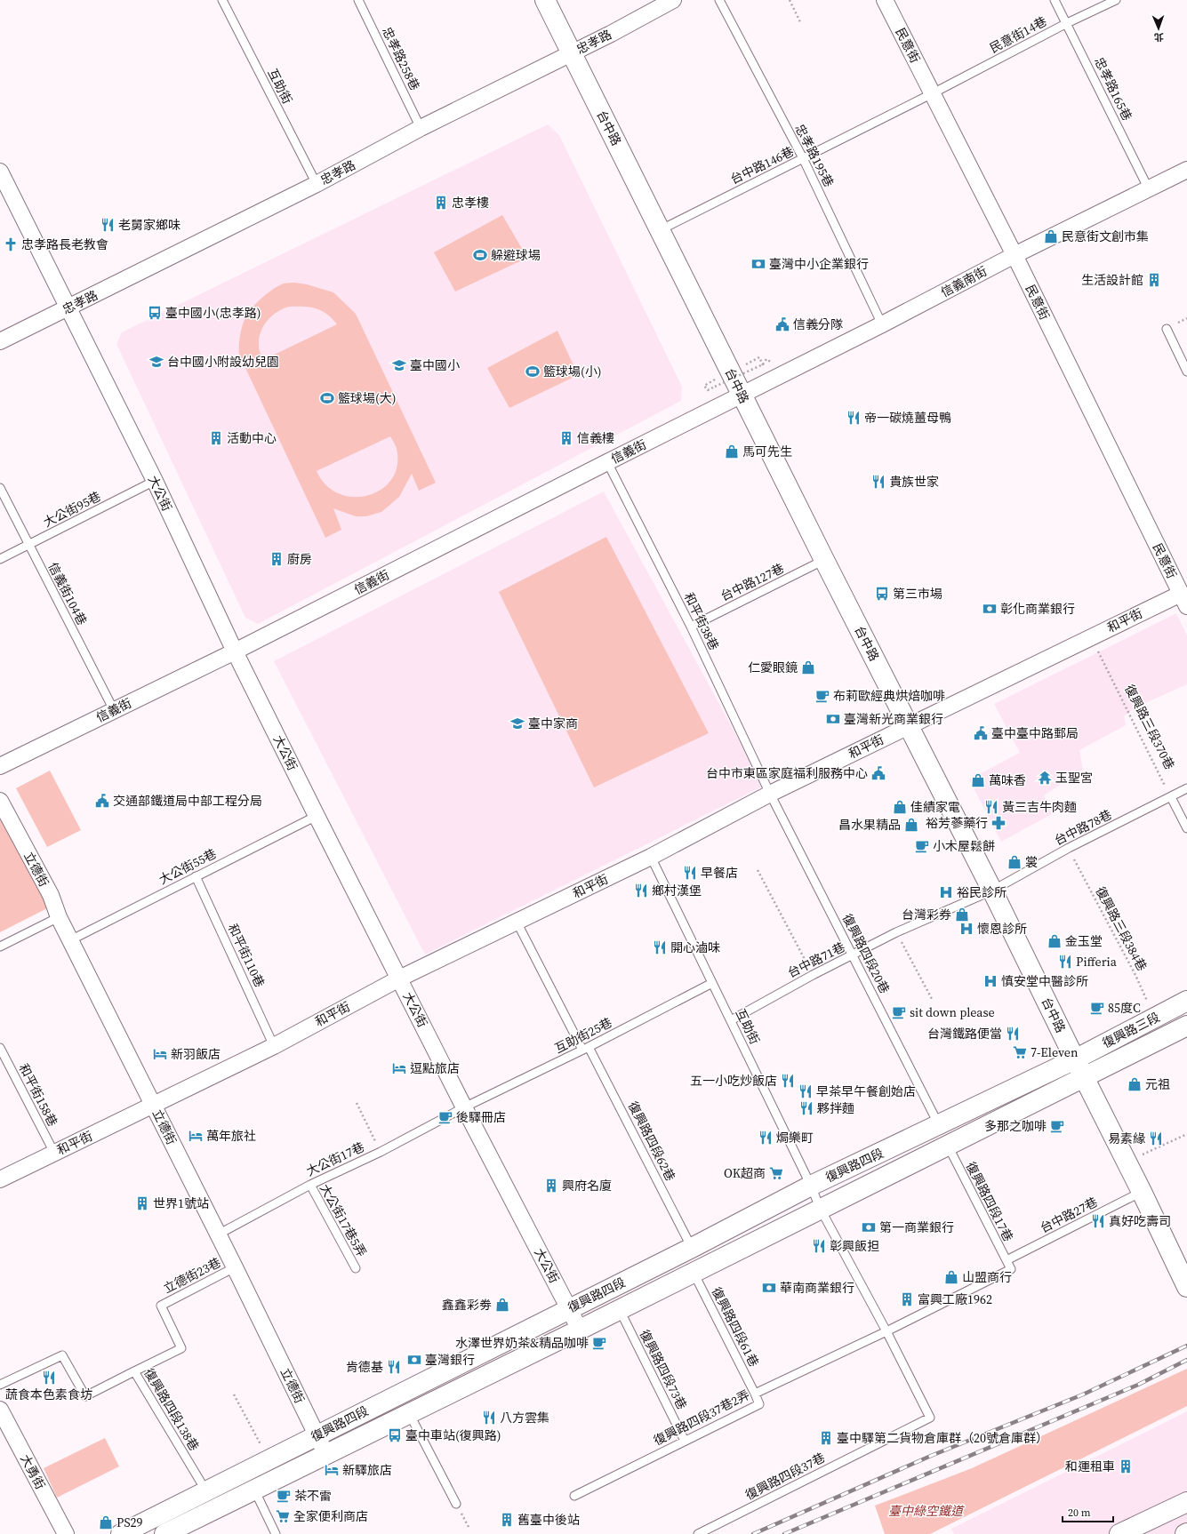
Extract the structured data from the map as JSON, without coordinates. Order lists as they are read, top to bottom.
{
  "streets": {
    "main road": ["台中路", "復興路三段", "復興路四段"],
    "street": [
      "忠孝路",
      "民意街",
      "信義南街",
      "信義街",
      "大公街",
      "和平街",
      "立德街",
      "大勇街"
    ],
    "lane": [
      "民意街14巷",
      "忠孝路258巷",
      "互助街",
      "忠孝路165巷",
      "忠孝路195巷",
      "台中路146巷",
      "大公街95巷",
      "台中路127巷",
      "信義街104巷",
      "和平街38巷",
      "台中路78巷",
      "大公街55巷",
      "復興路四段20巷",
      "和平街110巷",
      "台中路71巷",
      "互助街25巷",
      "和平街158巷",
      "復興路四段62巷",
      "大公街17巷",
      "復興路四段17巷",
      "台中路27巷",
      "大公街17巷5弄",
      "立德街23巷",
      "復興路四段61巷",
      "復興路四段73巷",
      "復興路四段138巷",
      "復興路四段37巷2弄",
      "復興路四段37巷"
    ],
    "path": ["復興路三段370巷", "復興路三段384巷"]
  },
  "crossings": [
    ["民意街14巷", "民意街"],
    ["民意街14巷", "忠孝路165巷"],
    ["民意街14巷", "台中路146巷"],
    ["忠孝路", "忠孝路258巷"],
    ["忠孝路", "互助街"],
    ["忠孝路", "台中路"],
    ["忠孝路", "大公街"],
    ["民意街", "台中路146巷"],
    ["民意街", "信義南街"],
    ["民意街", "和平街"],
    ["互助街", "和平街"],
    ["互助街", "台中路71巷"],
    ["互助街", "互助街25巷"],
    ["互助街", "復興路四段"],
    ["互助街", "復興路四段37巷"],
    ["忠孝路165巷", "信義南街"],
    ["台中路", "台中路146巷"],
    ["台中路", "信義南街"],
    ["台中路", "信義街"],
    ["台中路", "台中路127巷"],
    ["台中路", "和平街"],
    ["台中路", "台中路78巷"],
    ["台中路", "台中路71巷"],
    ["台中路", "復興路三段"],
    ["台中路", "復興路四段"],
    ["台中路", "台中路27巷"],
    ["忠孝路195巷", "台中路146巷"],
    ["忠孝路195巷", "信義南街"],
    ["信義南街", "信義街"],
    ["信義街", "大公街"],
    ["信義街", "信義街104巷"],
    ["信義街", "和平街38巷"],
    ["大公街", "大公街95巷"],
    ["大公街", "和平街"],
    ["大公街", "大公街55巷"],
    ["大公街", "互助街25巷"],
    ["大公街", "大公街17巷"],
    ["大公街", "復興路四段"],
    ["大公街95巷", "信義街104巷"],
    ["台中路127巷", "和平街38巷"],
    ["和平街", "和平街38巷"],
    ["和平街", "復興路三段370巷"],
    ["和平街", "立德街"],
    ["和平街", "復興路四段20巷"],
    ["和平街", "和平街110巷"],
    ["和平街", "和平街158巷"],
    ["和平街", "復興路四段62巷"],
    ["和平街38巷", "復興路四段20巷"],
    ["復興路三段370巷", "台中路78巷"],
    ["台中路78巷", "復興路三段384巷"],
    ["台中路78巷", "台中路71巷"],
    ["大公街55巷", "立德街"],
    ["大公街55巷", "和平街110巷"],
    ["立德街", "大公街17巷"],
    ["立德街", "復興路四段"],
    ["立德街", "立德街23巷"],
    ["復興路三段384巷", "復興路三段"],
    ["復興路四段20巷", "台中路71巷"],
    ["復興路四段20巷", "復興路四段"],
    ["復興路三段", "復興路四段"],
    ["互助街25巷", "復興路四段62巷"],
    ["互助街25巷", "大公街17巷"],
    ["復興路四段62巷", "復興路四段"],
    ["大公街17巷", "大公街17巷5弄"],
    ["復興路四段", "復興路四段17巷"],
    ["復興路四段", "復興路四段61巷"],
    ["復興路四段", "復興路四段73巷"],
    ["復興路四段", "復興路四段138巷"],
    ["復興路四段", "復興路四段37巷"],
    ["復興路四段17巷", "台中路27巷"],
    ["復興路四段17巷", "復興路四段37巷2弄"],
    ["復興路四段17巷", "復興路四段37巷"],
    ["立德街23巷", "復興路四段138巷"],
    ["復興路四段61巷", "復興路四段37巷2弄"],
    ["復興路四段73巷", "復興路四段37巷2弄"],
    ["復興路四段37巷2弄", "復興路四段37巷"]
  ],
  "parks": ["臺中綠空鐵道"],
  "places": {
    "building": [
      "忠孝樓",
      "生活設計館",
      "活動中心",
      "信義樓",
      "廚房",
      "興府名廈",
      "世界1號站",
      "富興工廠1962",
      "臺中驛第二貨物倉庫群（20號倉庫群）",
      "和運租車",
      "舊臺中後站"
    ],
    "restaurant": [
      "老舅家鄉味",
      "帝一碳燒薑母鴨",
      "貴族世家",
      "黃三吉牛肉麵",
      "早餐店",
      "鄉村漢堡",
      "開心滷味",
      "Pifferia",
      "台灣鐵路便當",
      "五一小吃炒飯店",
      "早茶早午餐創始店",
      "夥拌麵",
      "焗樂町",
      "易素緣",
      "真好吃壽司",
      "彰興飯担",
      "肯德基",
      "蔬食本色素食坊",
      "八方雲集"
    ],
    "shop": [
      "民意街文創市集",
      "馬可先生",
      "仁愛眼鏡",
      "萬味香",
      "佳績家電",
      "昌水果精品",
      "裳",
      "台灣彩券",
      "金玉堂",
      "元祖",
      "山盟商行",
      "鑫鑫彩劵",
      "PS29"
    ],
    "church": ["忠孝路長老教會"],
    "sports": ["躲避球場", "籃球場(小)", "籃球場(大)"],
    "bank": [
      "臺灣中小企業銀行",
      "彰化商業銀行",
      "臺灣新光商業銀行",
      "第一商業銀行",
      "華南商業銀行",
      "臺灣銀行"
    ],
    "bus stop": ["臺中國小(忠孝路)", "第三市場", "臺中車站(復興路)"],
    "public building": [
      "信義分隊",
      "臺中臺中路郵局",
      "台中市東區家庭福利服務中心",
      "交通部鐵道局中部工程分局"
    ],
    "school or university": ["台中國小附設幼兒園", "臺中國小", "臺中家商"],
    "cafe": [
      "布莉歐經典烘焙咖啡",
      "小木屋鬆餅",
      "85度C",
      "sit down please",
      "後驛冊店",
      "多那之咖啡",
      "水澤世界奶茶&精品咖啡",
      "茶不雷"
    ],
    "temple": ["玉聖宮"],
    "pharmacy": ["裕芳蔘藥行"],
    "hospital": ["裕民診所", "懷恩診所", "慎安堂中醫診所"],
    "supermarket": ["7-Eleven", "OK超商", "全家便利商店"],
    "hotel": [
      "新羽飯店",
      "逗點旅店",
      "萬年旅社",
      "新驛旅店"
    ]
  },
  "scale_bar": "20 m",
  "north": "bottom"
}
